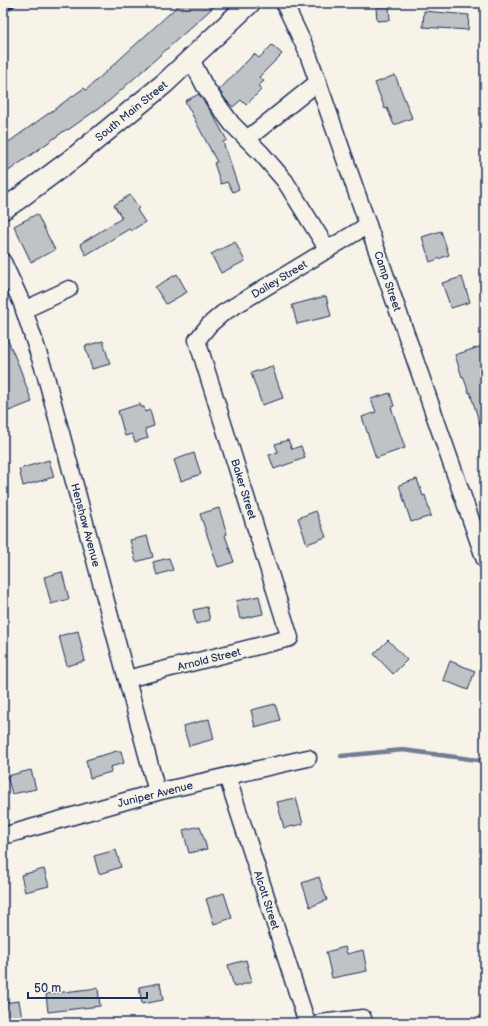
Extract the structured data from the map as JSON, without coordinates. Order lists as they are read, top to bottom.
{
  "streets": {
    "main road": ["South Main Street"],
    "street": [
      "Dailey Street",
      "Camp Street",
      "Baker Street",
      "Henshaw Avenue",
      "Arnold Street",
      "Juniper Avenue",
      "Alcott Street"
    ]
  },
  "crossings": [
    ["Dailey Street", "Camp Street"],
    ["Dailey Street", "Baker Street"],
    ["Baker Street", "Arnold Street"],
    ["Henshaw Avenue", "Arnold Street"],
    ["Henshaw Avenue", "Juniper Avenue"],
    ["Juniper Avenue", "Alcott Street"]
  ],
  "scale_bar": "50 m"
}
